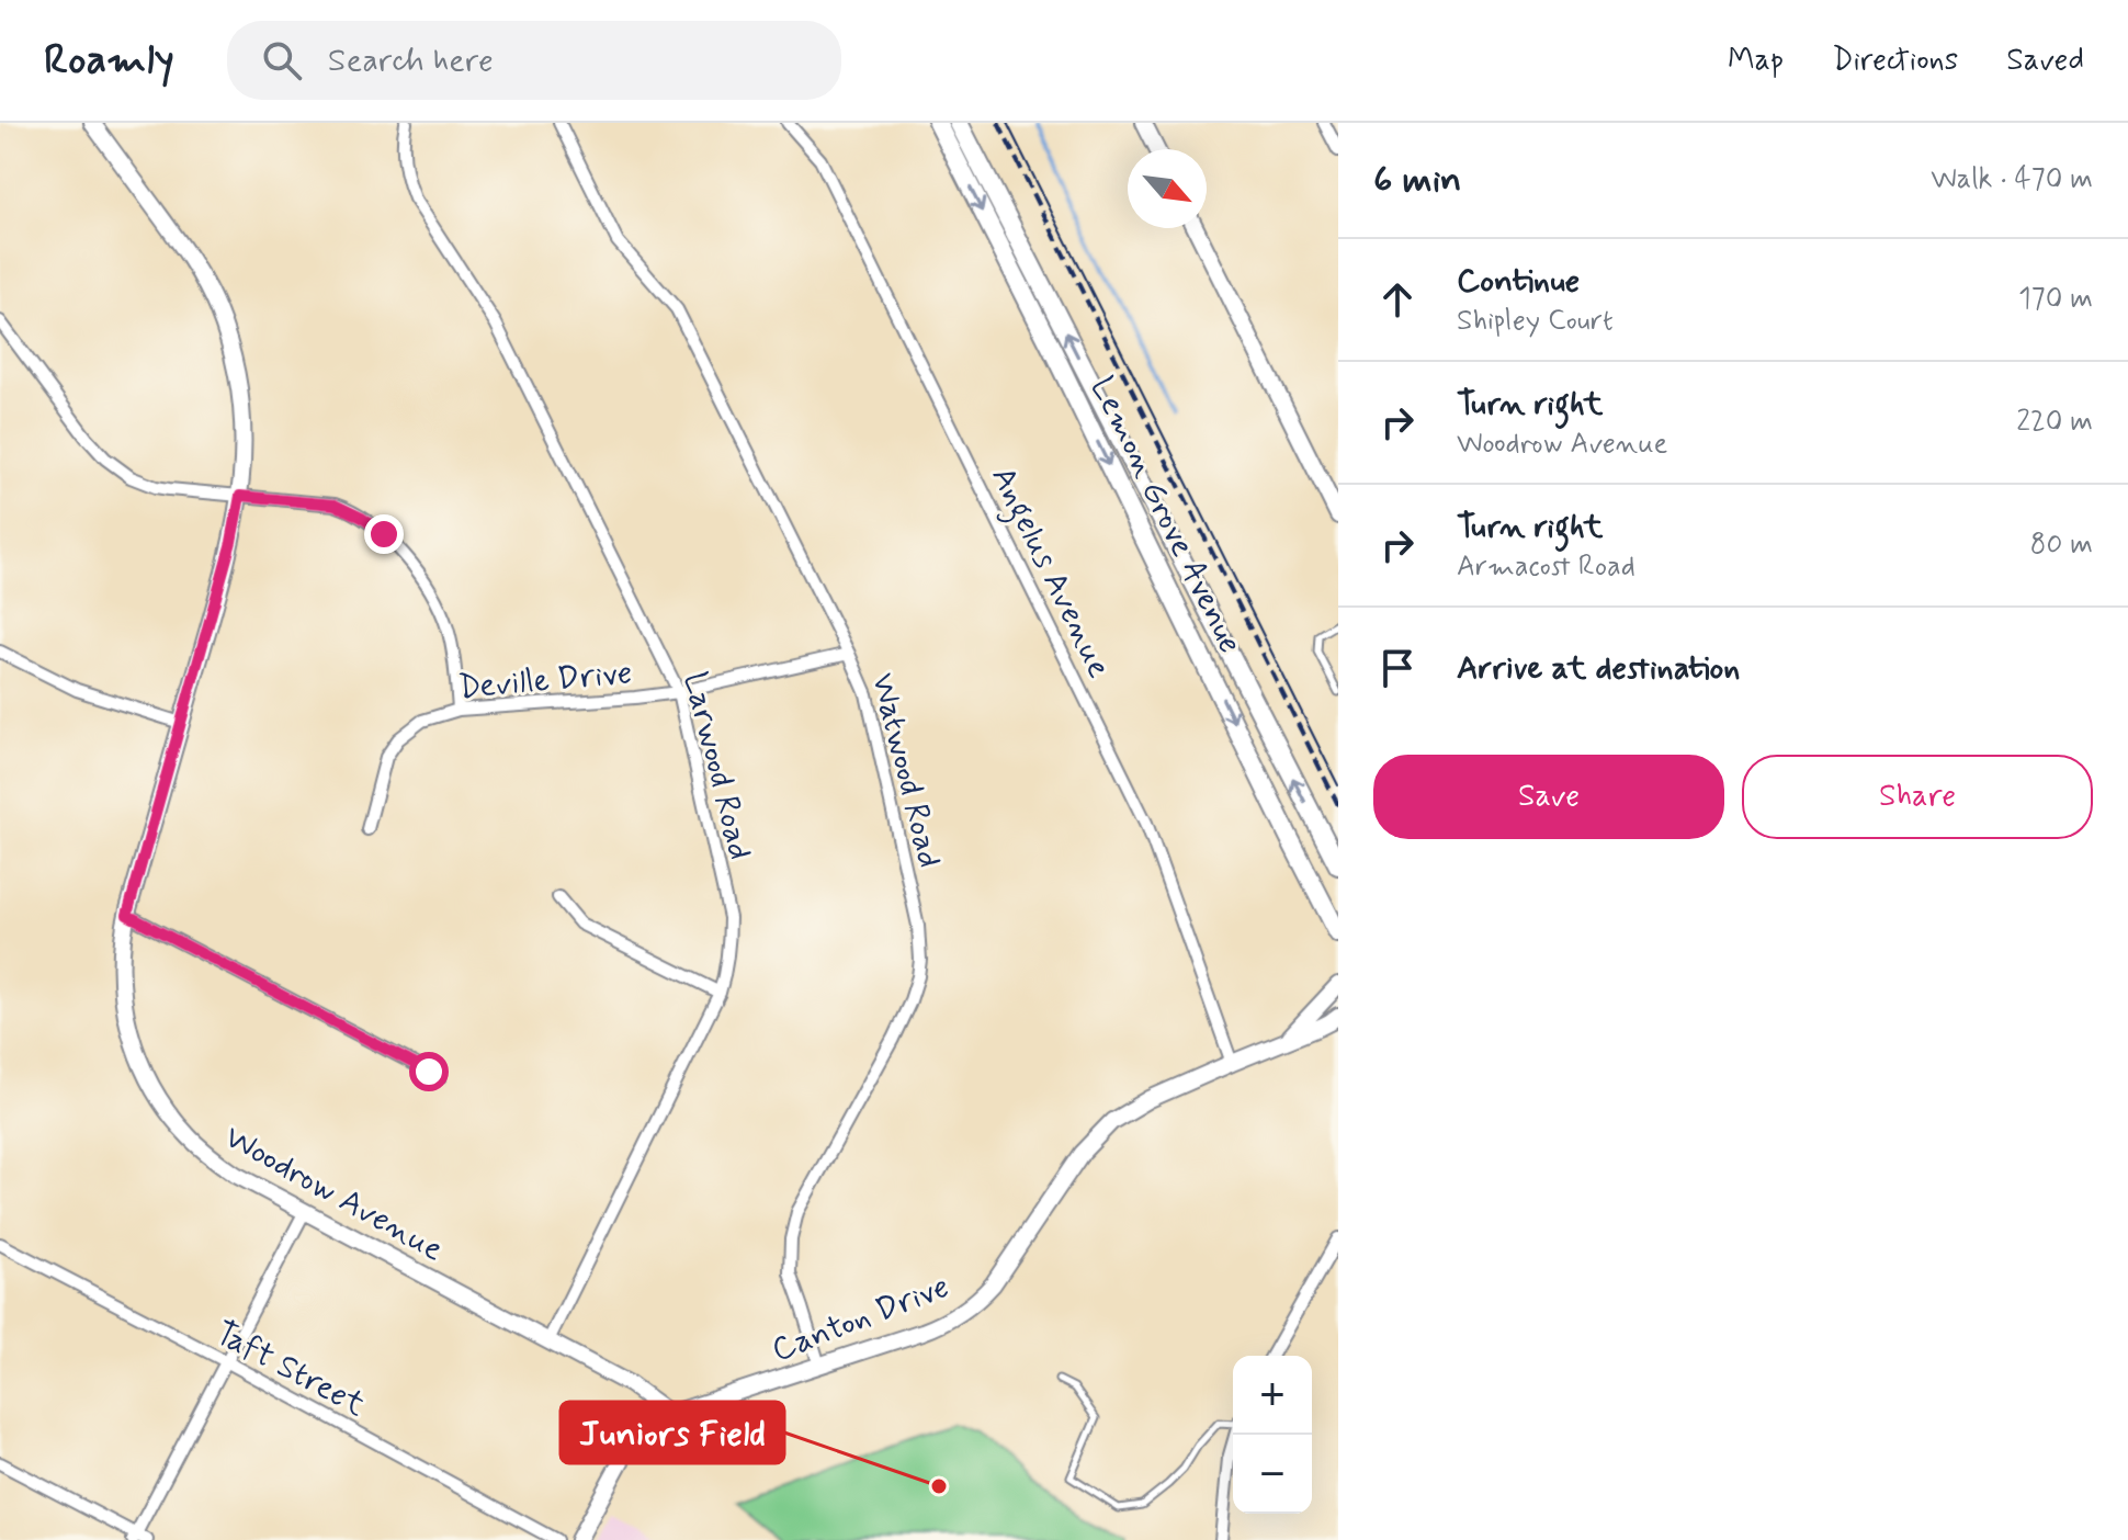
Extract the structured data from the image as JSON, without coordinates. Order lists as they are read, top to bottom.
{
  "streets": {
    "main road": ["Lemon Grove Avenue"],
    "street": [
      "Angelus Avenue",
      "Deville Drive",
      "Larwood Road",
      "Watwood Road",
      "Woodrow Avenue",
      "Canton Drive",
      "Taft Street"
    ]
  },
  "crossings": [
    ["Angelus Avenue", "Canton Drive"],
    ["Deville Drive", "Larwood Road"],
    ["Deville Drive", "Watwood Road"],
    ["Larwood Road", "Woodrow Avenue"],
    ["Watwood Road", "Canton Drive"],
    ["Woodrow Avenue", "Canton Drive"]
  ],
  "places": ["Juniors Field"],
  "north": "bottom right",
  "page": {
    "header": "Roamly",
    "search": "Search here",
    "nav": ["Map", "Directions", "Saved"],
    "heading": ["6 min", "Walk · 470 m"],
    "list": [
      ["Continue", "Shipley Court", "170 m"],
      ["Turn right", "Woodrow Avenue", "220 m"],
      ["Turn right", "Armacost Road", "80 m"],
      "Arrive at destination"
    ],
    "buttons": ["Save", "Share"],
    "map_buttons": ["+", "−"]
  }
}
